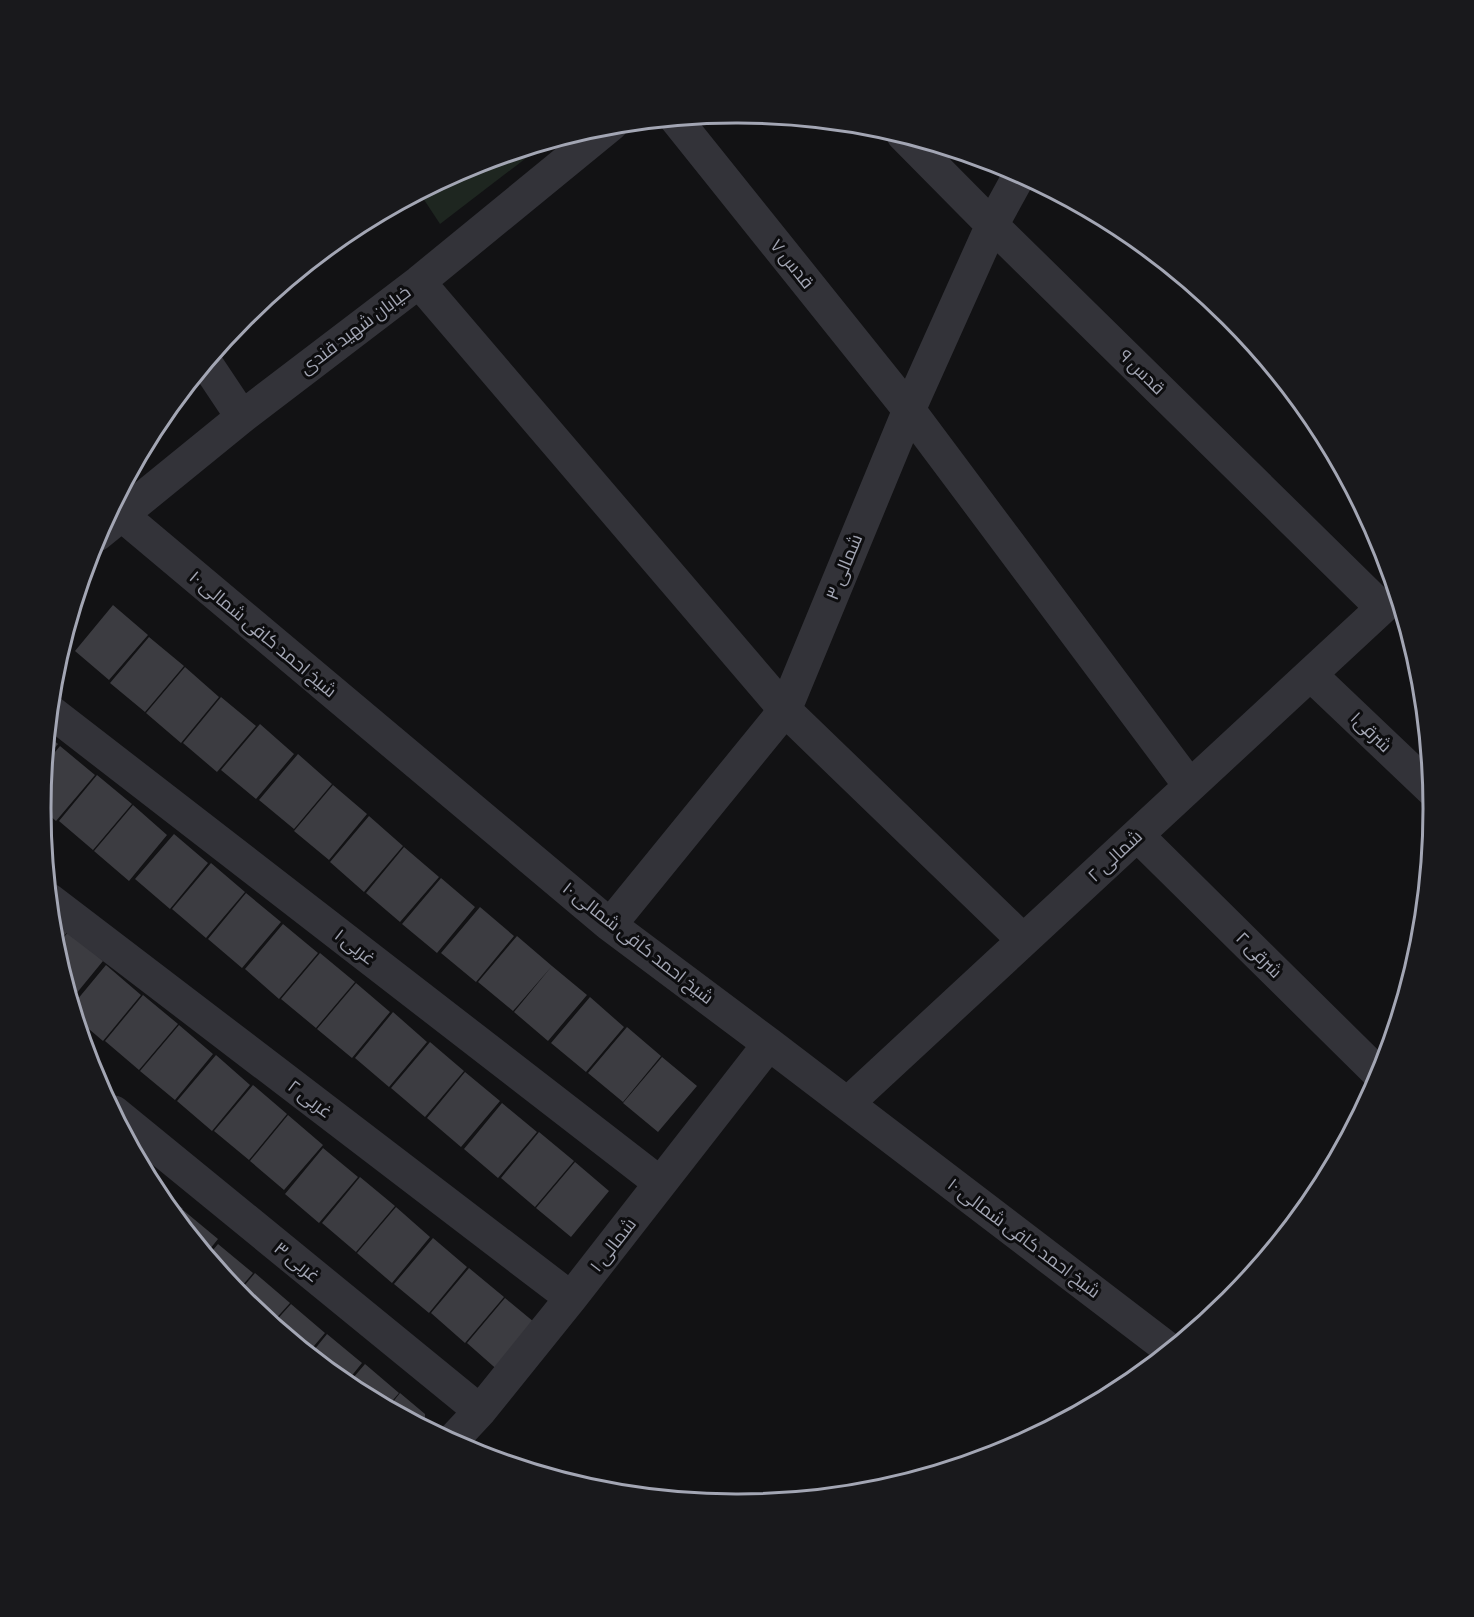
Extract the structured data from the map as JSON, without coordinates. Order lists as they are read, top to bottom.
{
  "streets": {
    "street": [
      "قدس ۷",
      "خیابان شهید قندی",
      "قدس ۹",
      "شمالی ۳",
      "شیخ احمد کافی شمالی ۱۰",
      "شرقی۱",
      "شمالی ۲",
      "۱ غربی",
      "شرقی ۲",
      "۲ غربی",
      "۱ شمالی",
      "غربی ۳"
    ]
  },
  "crossings": [
    ["قدس ۷", "شمالی ۳"],
    ["قدس ۷", "شمالی ۲"],
    ["خیابان شهید قندی", "شیخ احمد کافی شمالی ۱۰"],
    ["قدس ۹", "شمالی ۳"],
    ["قدس ۹", "شمالی ۲"],
    ["شمالی ۳", "شیخ احمد کافی شمالی ۱۰"],
    ["شیخ احمد کافی شمالی ۱۰", "شمالی ۲"],
    ["شیخ احمد کافی شمالی ۱۰", "۱ شمالی"],
    ["شرقی۱", "شمالی ۲"],
    ["شمالی ۲", "شرقی ۲"],
    ["۱ غربی", "۱ شمالی"],
    ["۲ غربی", "۱ شمالی"],
    ["۱ شمالی", "غربی ۳"]
  ]
}
